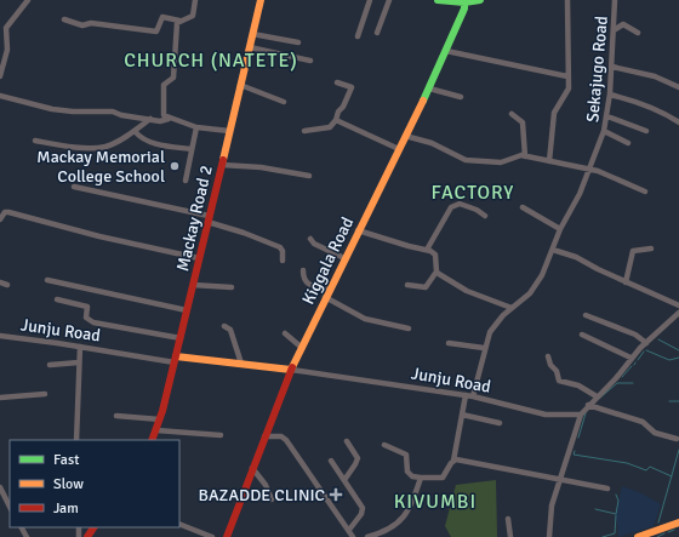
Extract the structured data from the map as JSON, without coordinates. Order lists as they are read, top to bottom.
{
  "streets": {
    "street": [
      "Sekajugo Road",
      "Mackay Road 2",
      "Kiggala Road",
      "Junju Road"
    ]
  },
  "crossings": [
    ["Sekajugo Road", "Junju Road"],
    ["Mackay Road 2", "Junju Road"],
    ["Kiggala Road", "Junju Road"]
  ],
  "districts": ["CHURCH (NATETE)", "FACTORY", "KIVUMBI"],
  "places": {
    "other": ["Mackay Memorial College School"],
    "health": ["BAZADDE CLINIC"]
  },
  "legend": ["Fast", "Slow", "Jam"]
}
